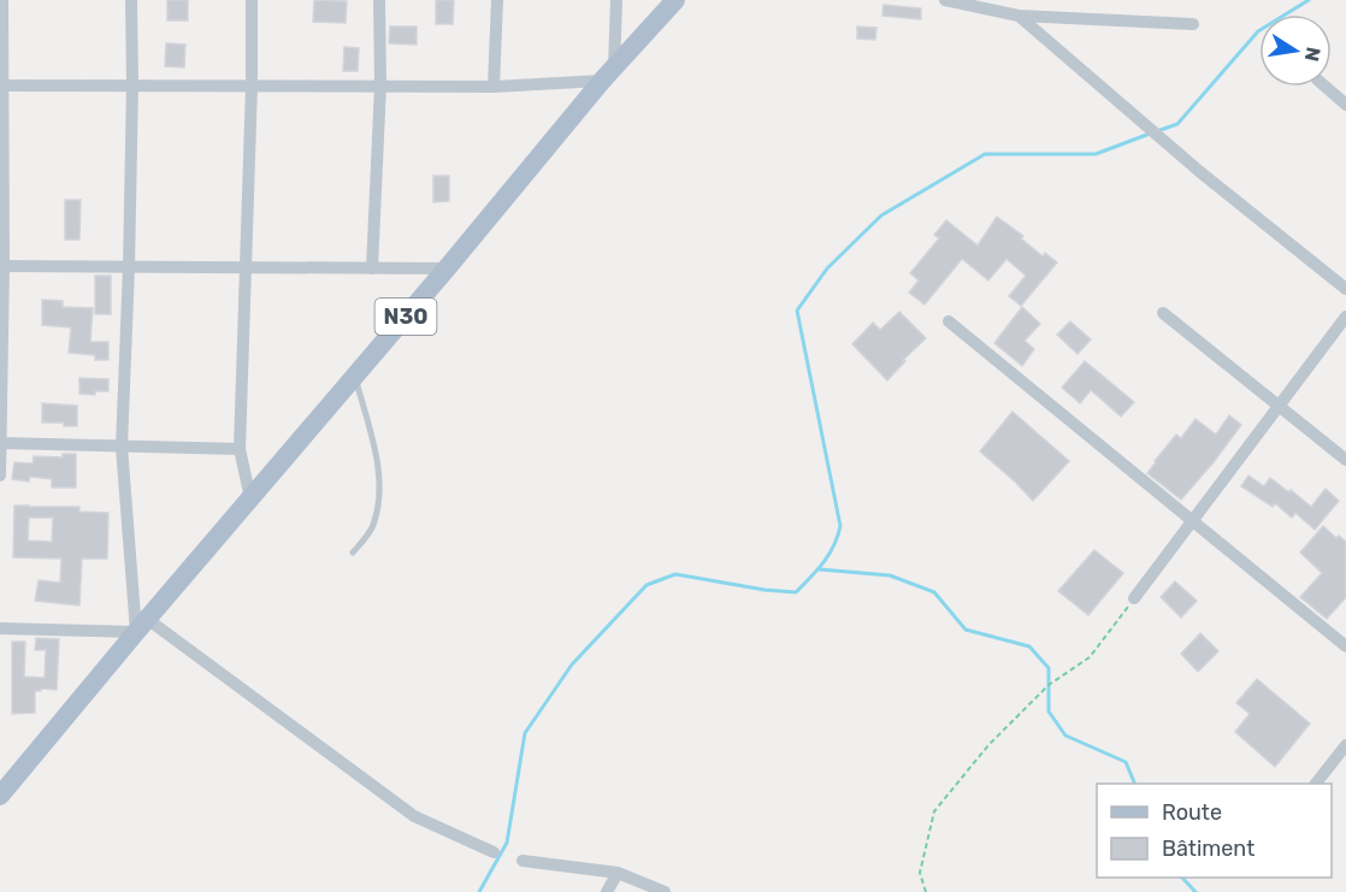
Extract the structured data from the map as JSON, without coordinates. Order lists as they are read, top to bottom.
{
  "streets": {
    "main road": ["N30"]
  },
  "legend": ["Route", "Bâtiment"],
  "north": "right"
}
